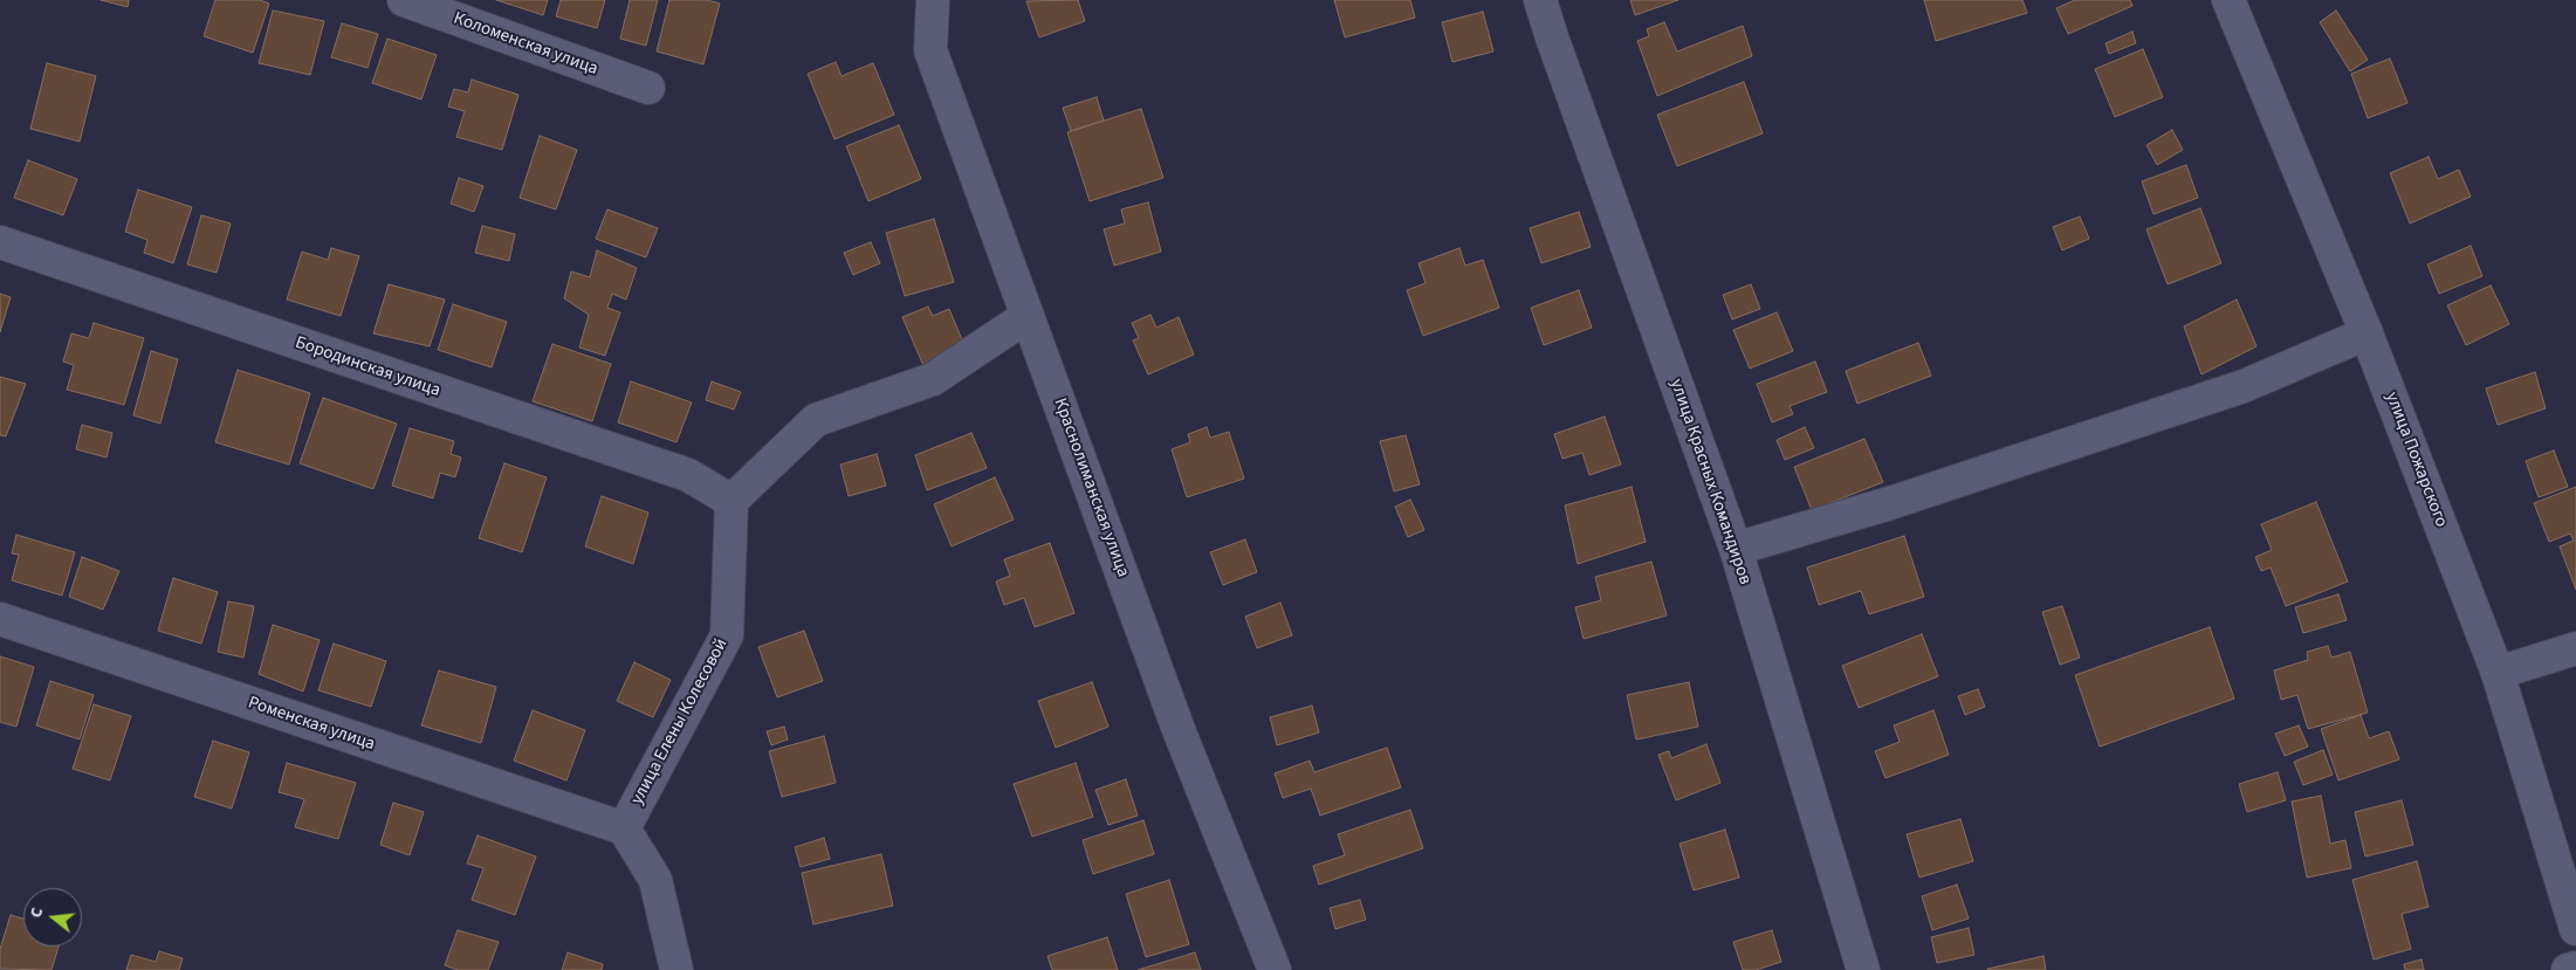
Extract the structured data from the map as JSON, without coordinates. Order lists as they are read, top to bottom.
{
  "streets": {
    "street": [
      "Коломенская улица",
      "Бородинская улица",
      "улица Пожарского",
      "улица Красных Командиров",
      "Краснолиманская улица",
      "улица Елены Колесовой",
      "Роменская улица"
    ]
  },
  "crossings": [
    ["Бородинская улица", "улица Елены Колесовой"],
    ["улица Елены Колесовой", "Роменская улица"]
  ],
  "north": "left"
}
